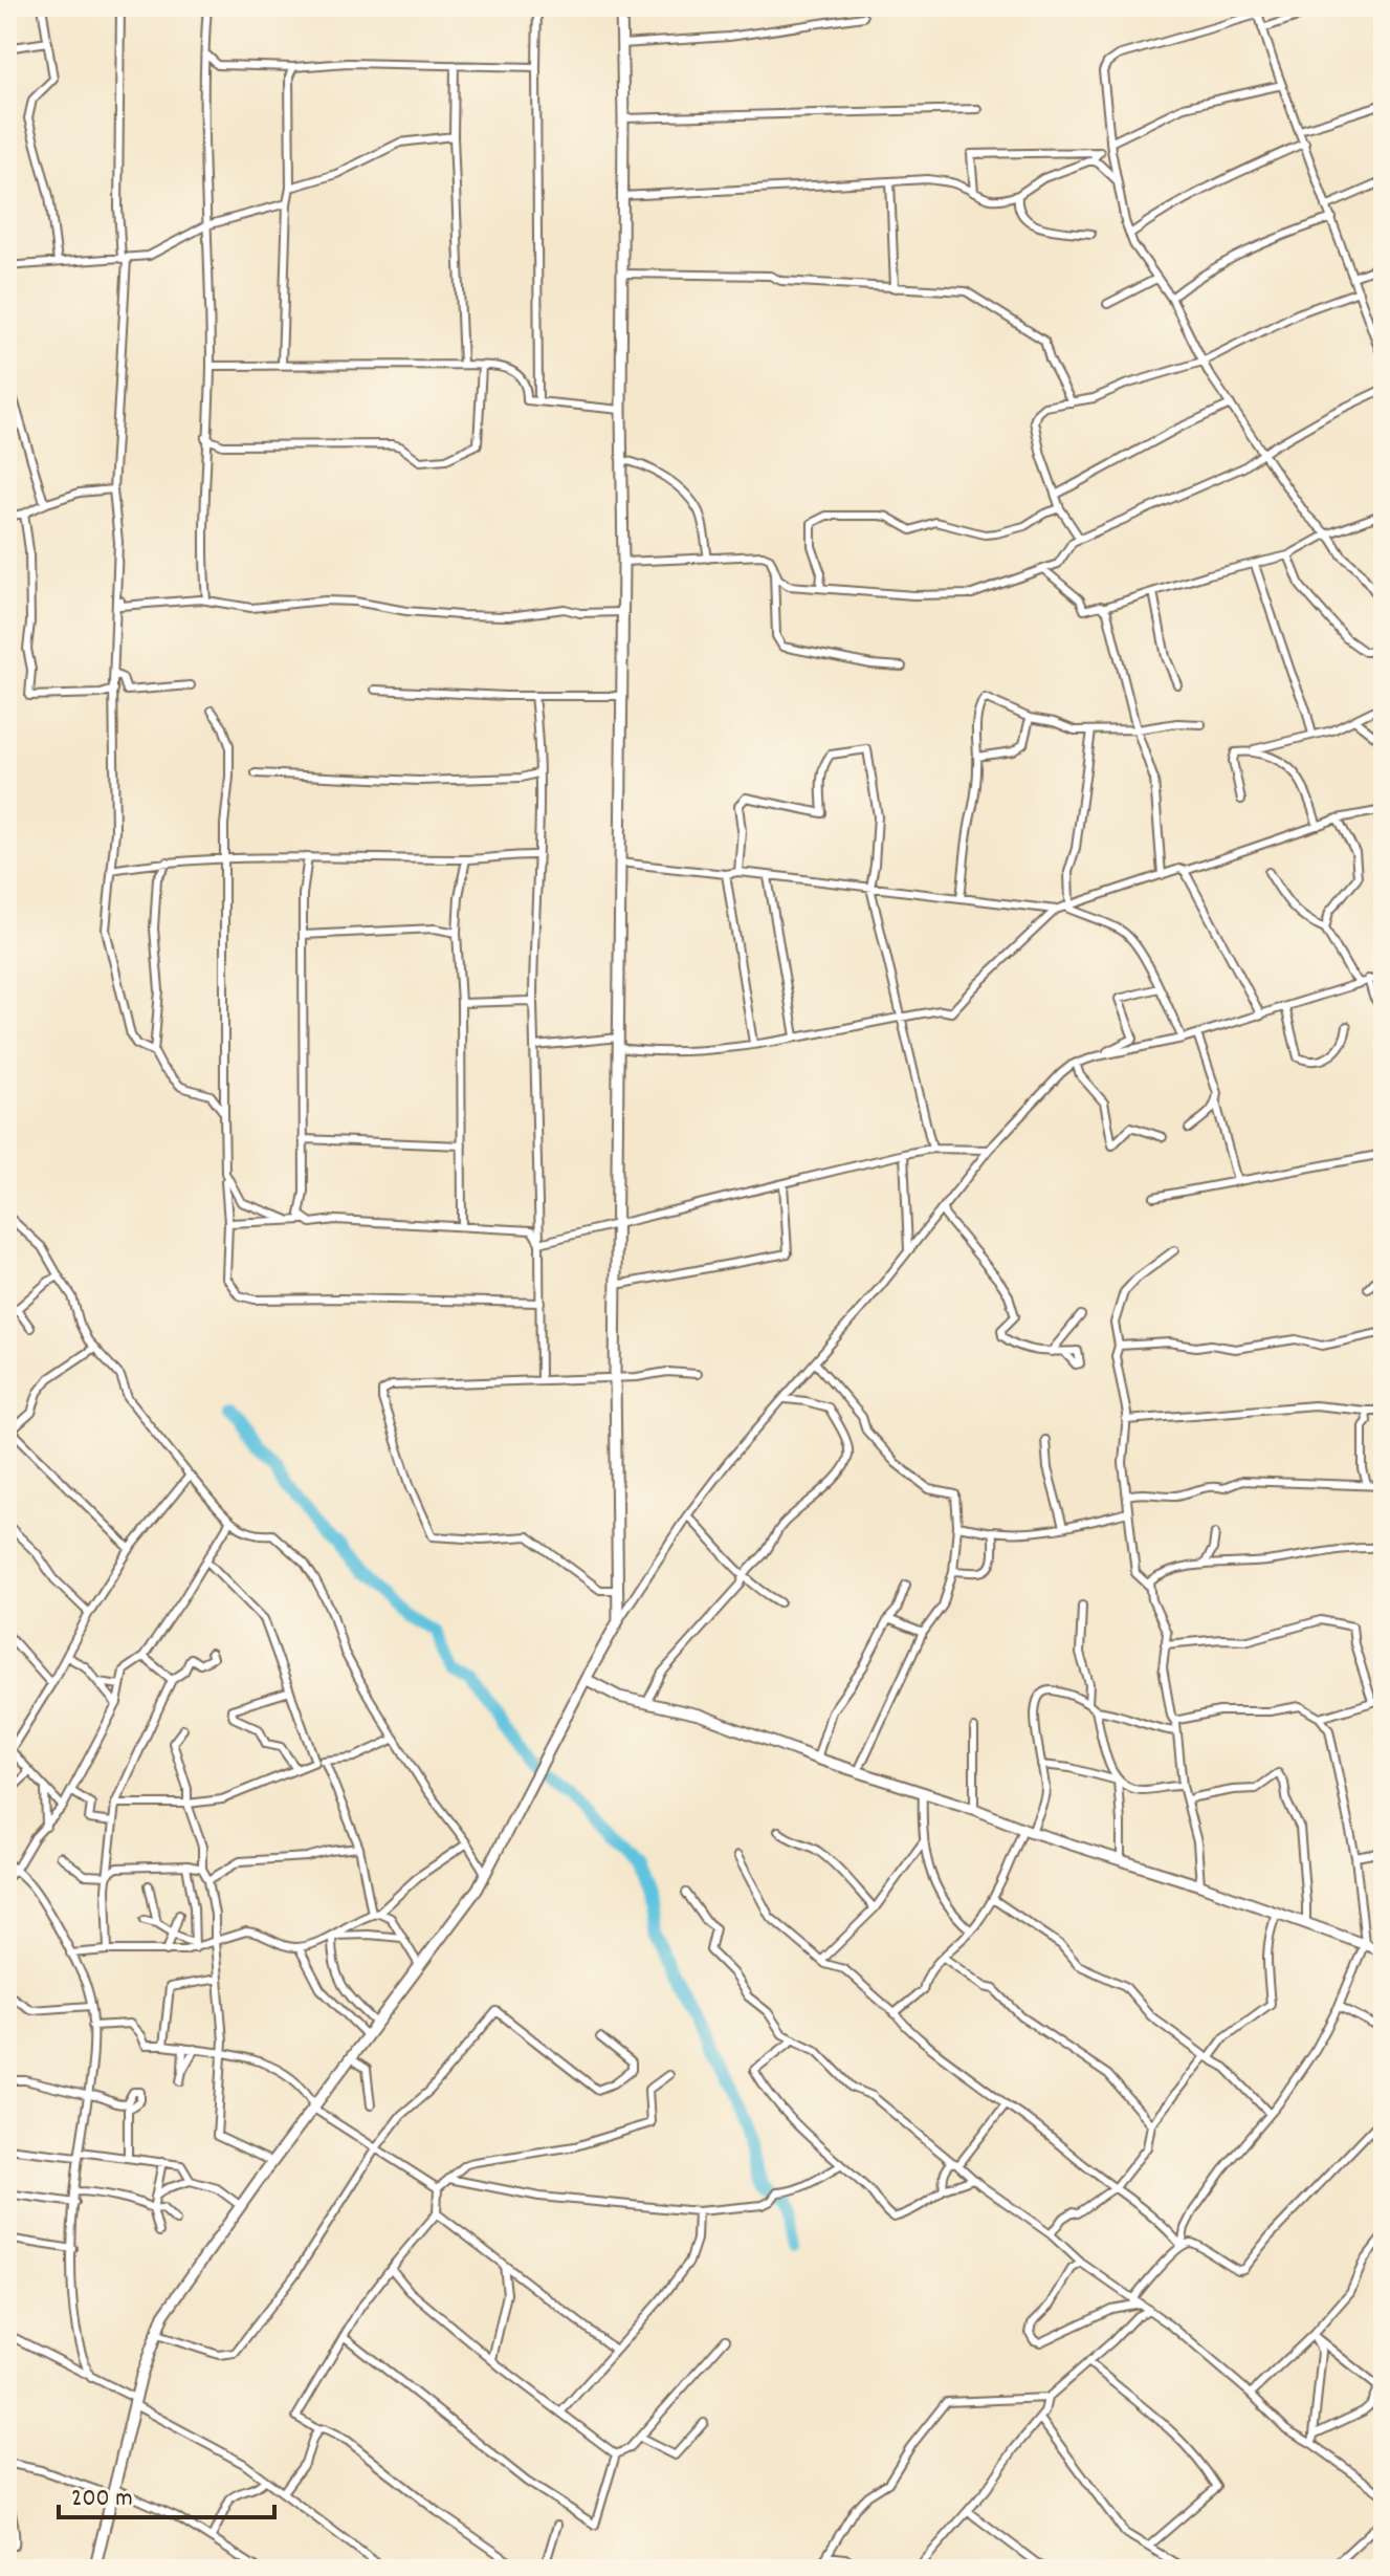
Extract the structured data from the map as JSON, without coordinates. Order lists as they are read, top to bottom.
{
  "scale_bar": "200 m"
}
